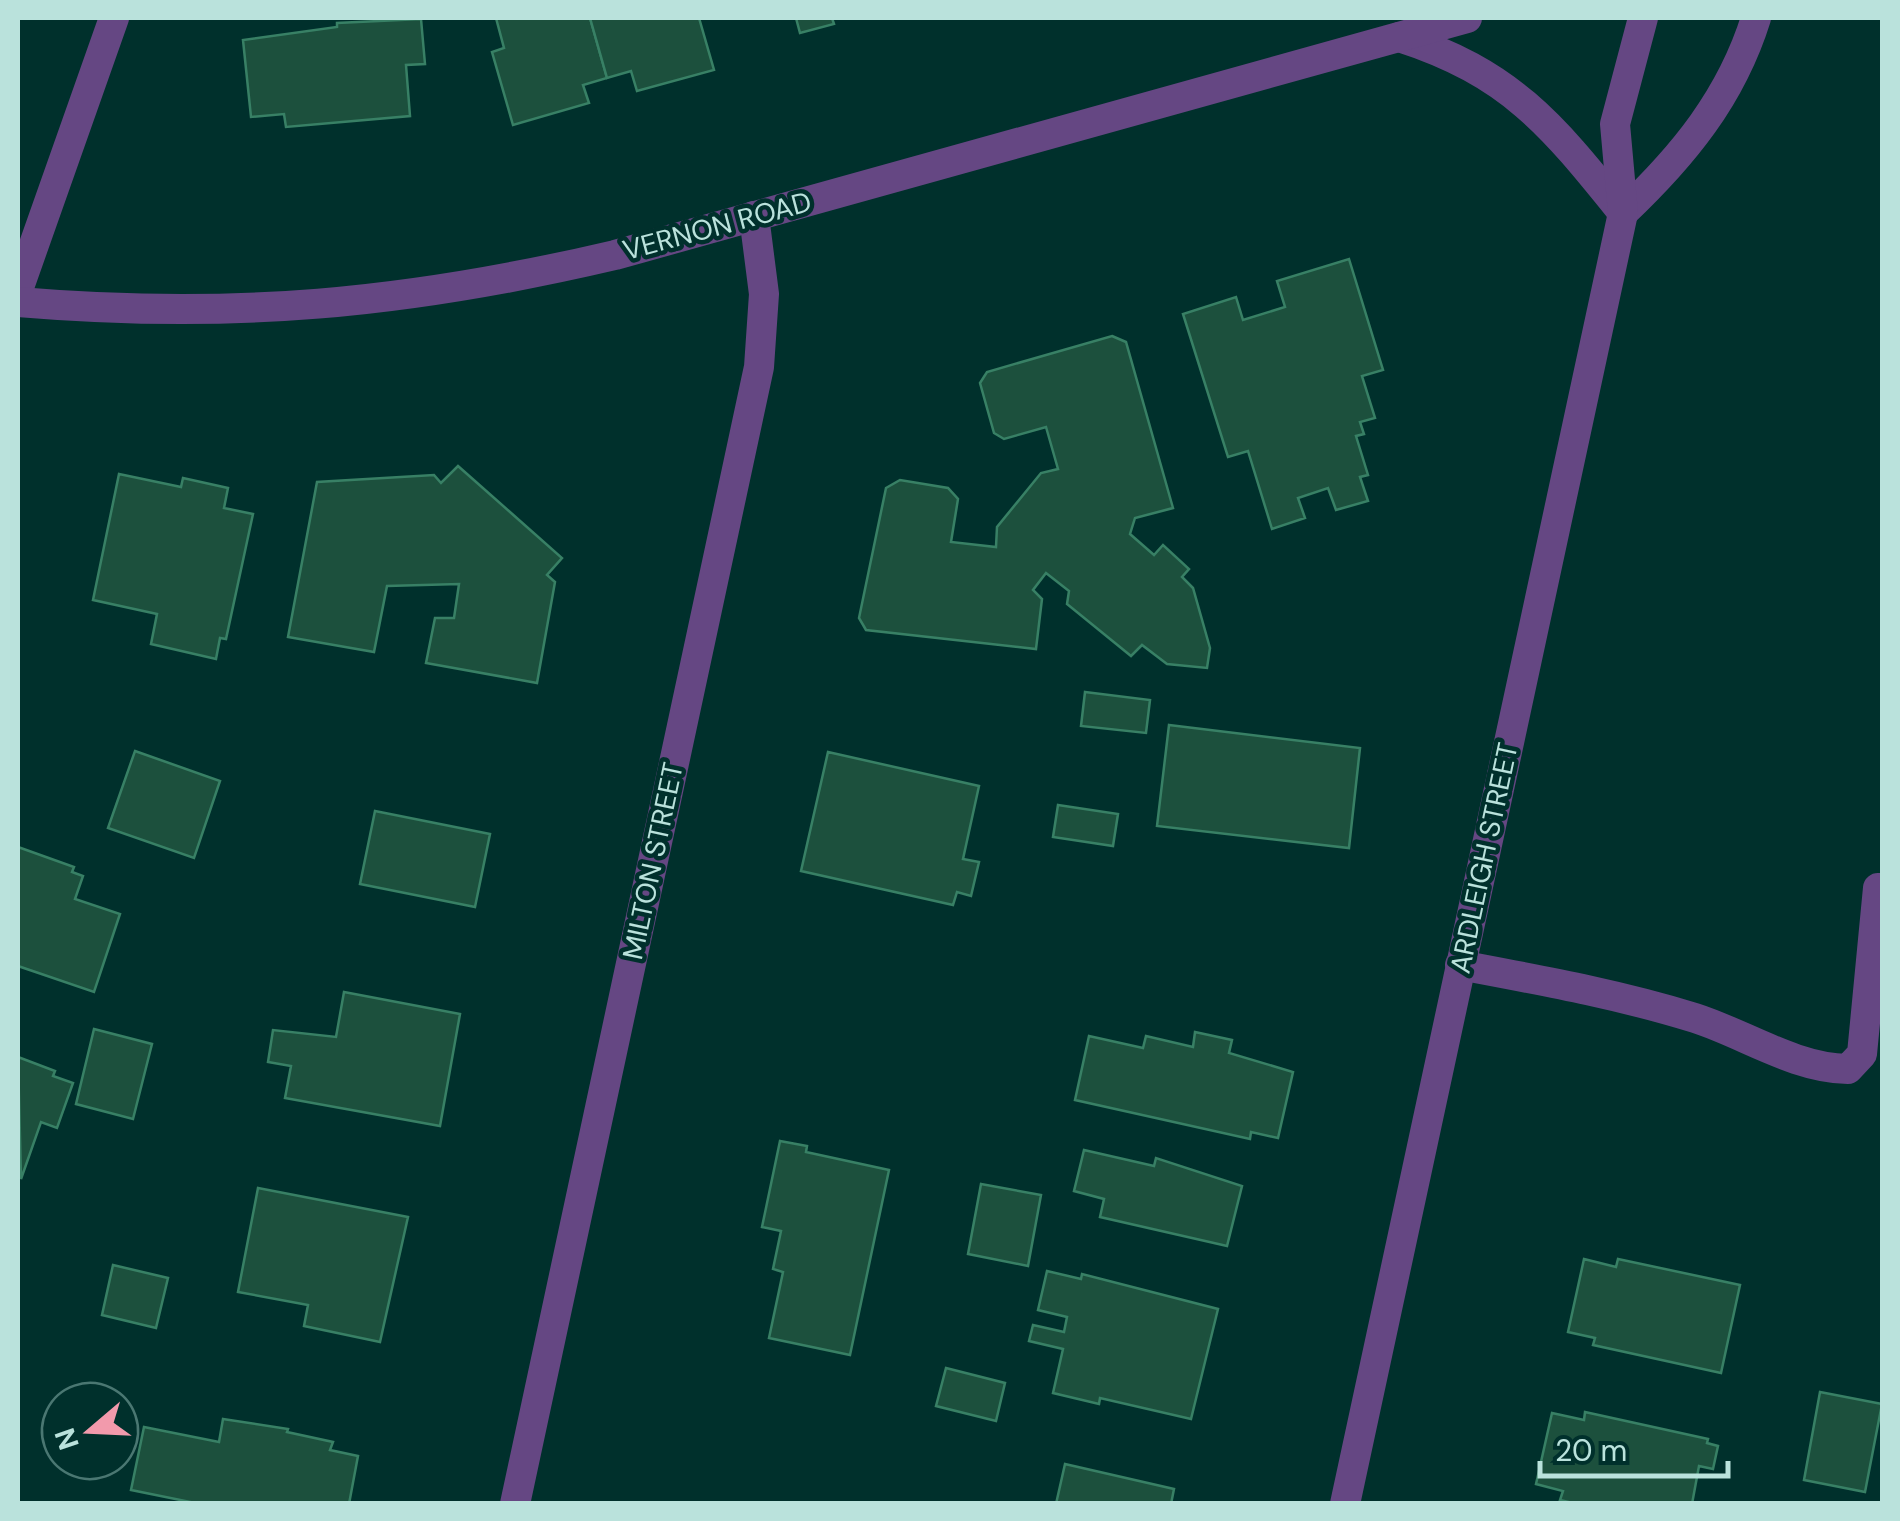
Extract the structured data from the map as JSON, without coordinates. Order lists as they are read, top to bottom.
{
  "streets": {
    "street": ["VERNON ROAD", "ARDLEIGH STREET", "MILTON STREET"]
  },
  "crossings": [
    ["VERNON ROAD", "MILTON STREET"]
  ],
  "scale_bar": "20 m",
  "north": "left"
}
